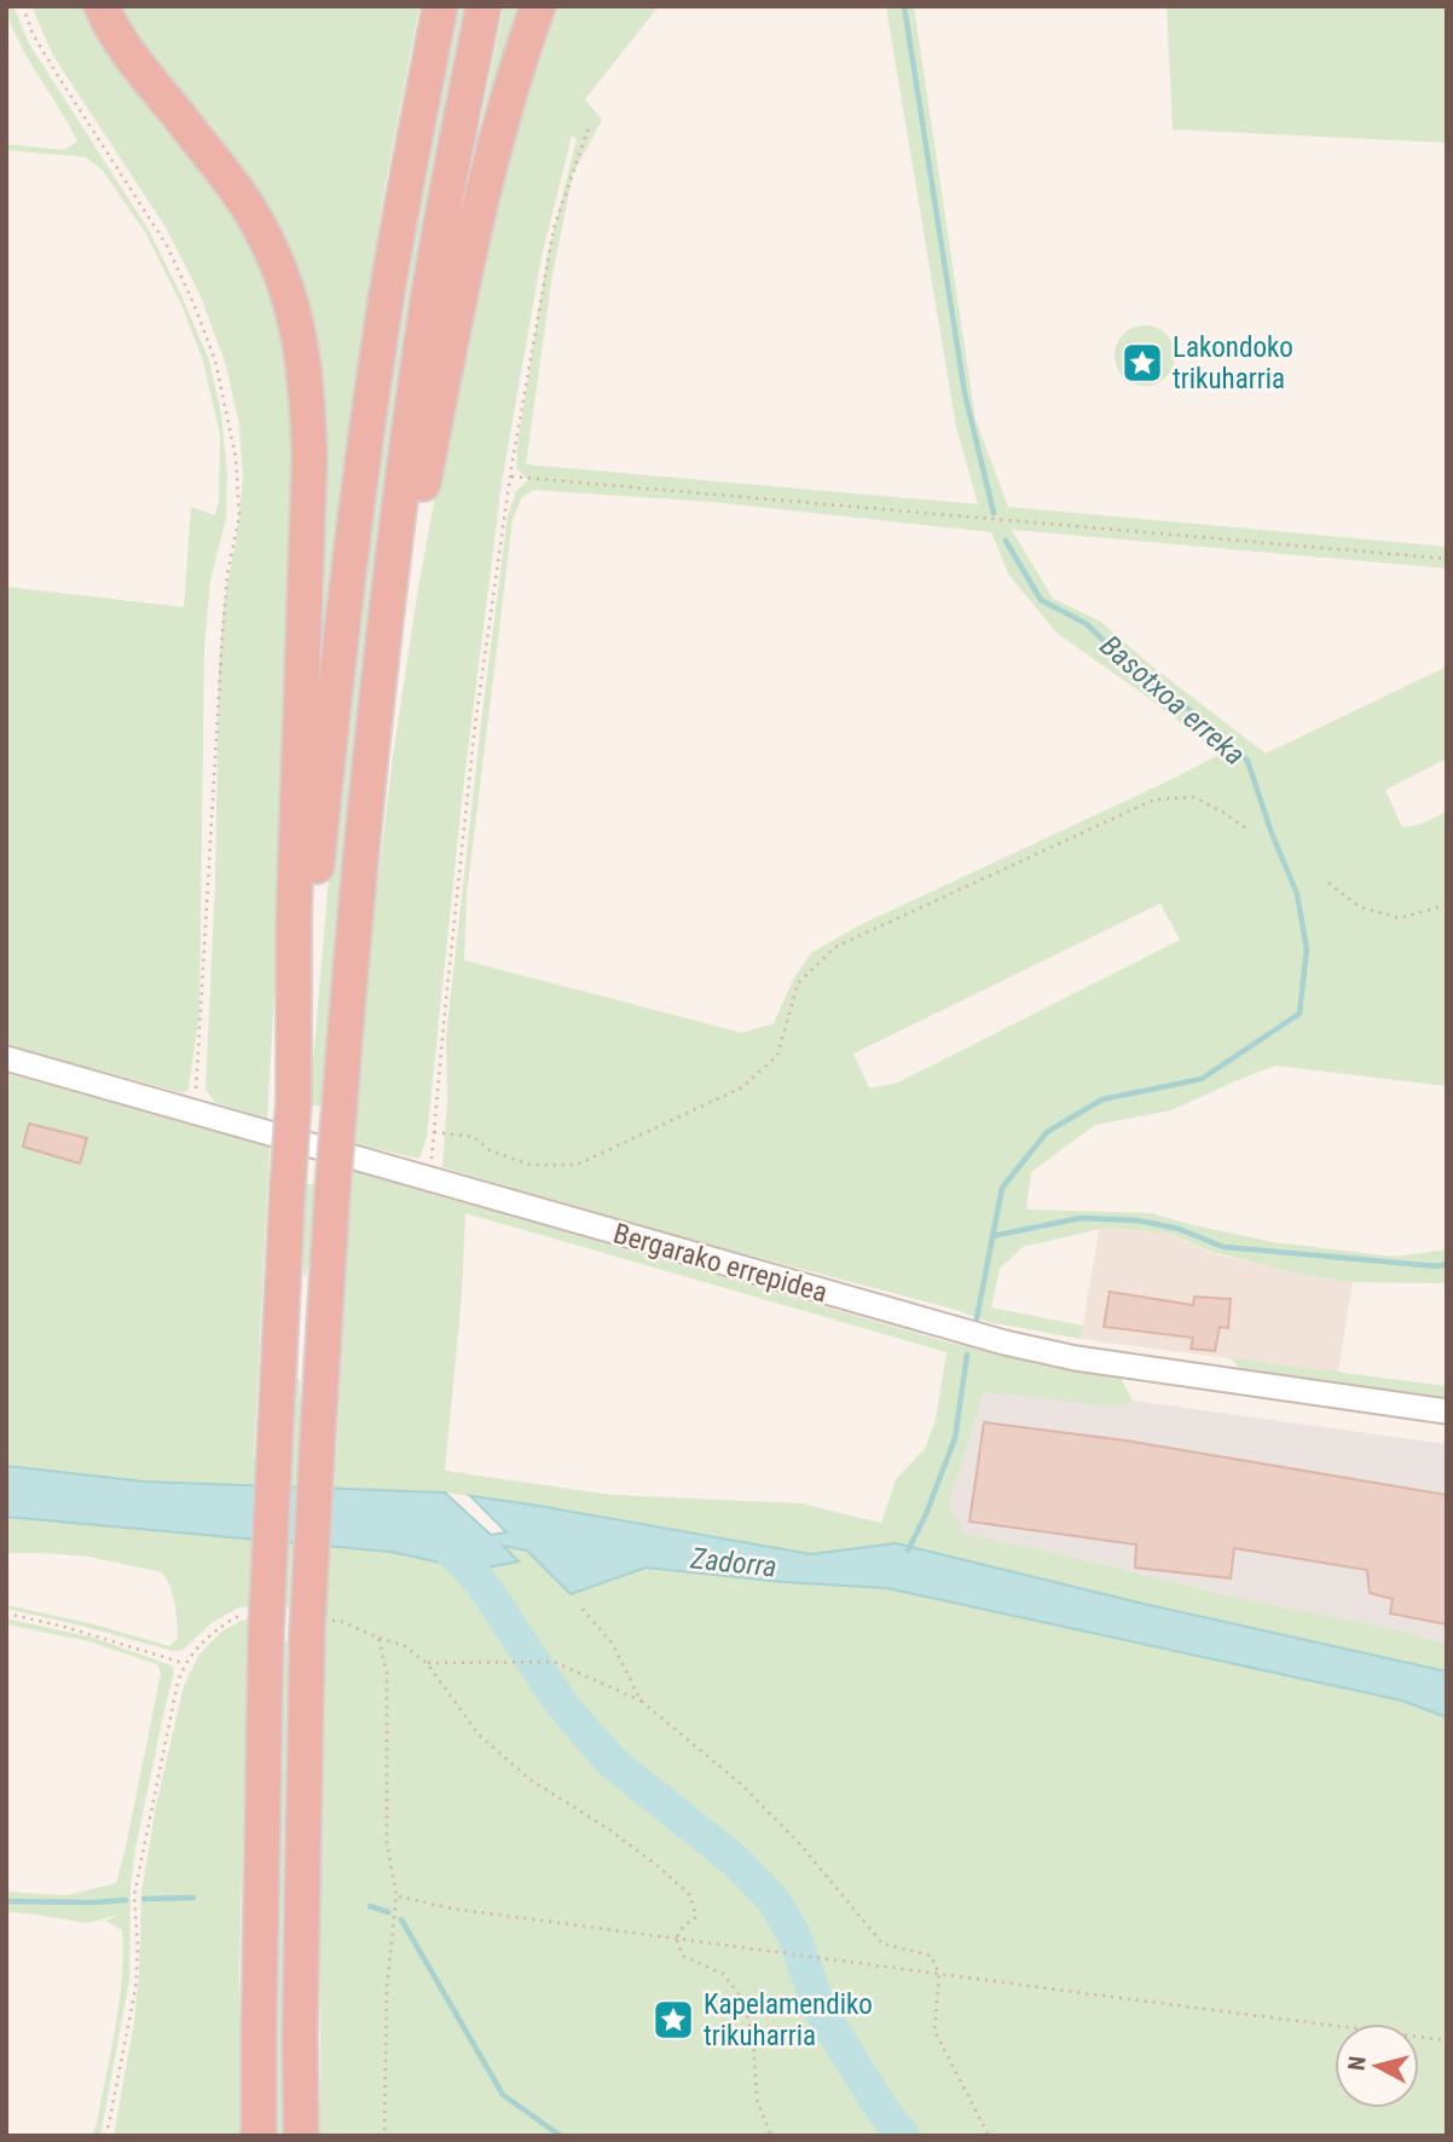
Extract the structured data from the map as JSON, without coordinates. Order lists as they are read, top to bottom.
{
  "streets": {
    "street": ["Bergarako errepidea"]
  },
  "water": ["Basotxoa erreka", "Zadorra"],
  "places": {
    "place": ["Lakondoko trikuharria", "Kapelamendiko trikuharria"]
  },
  "north": "left"
}
